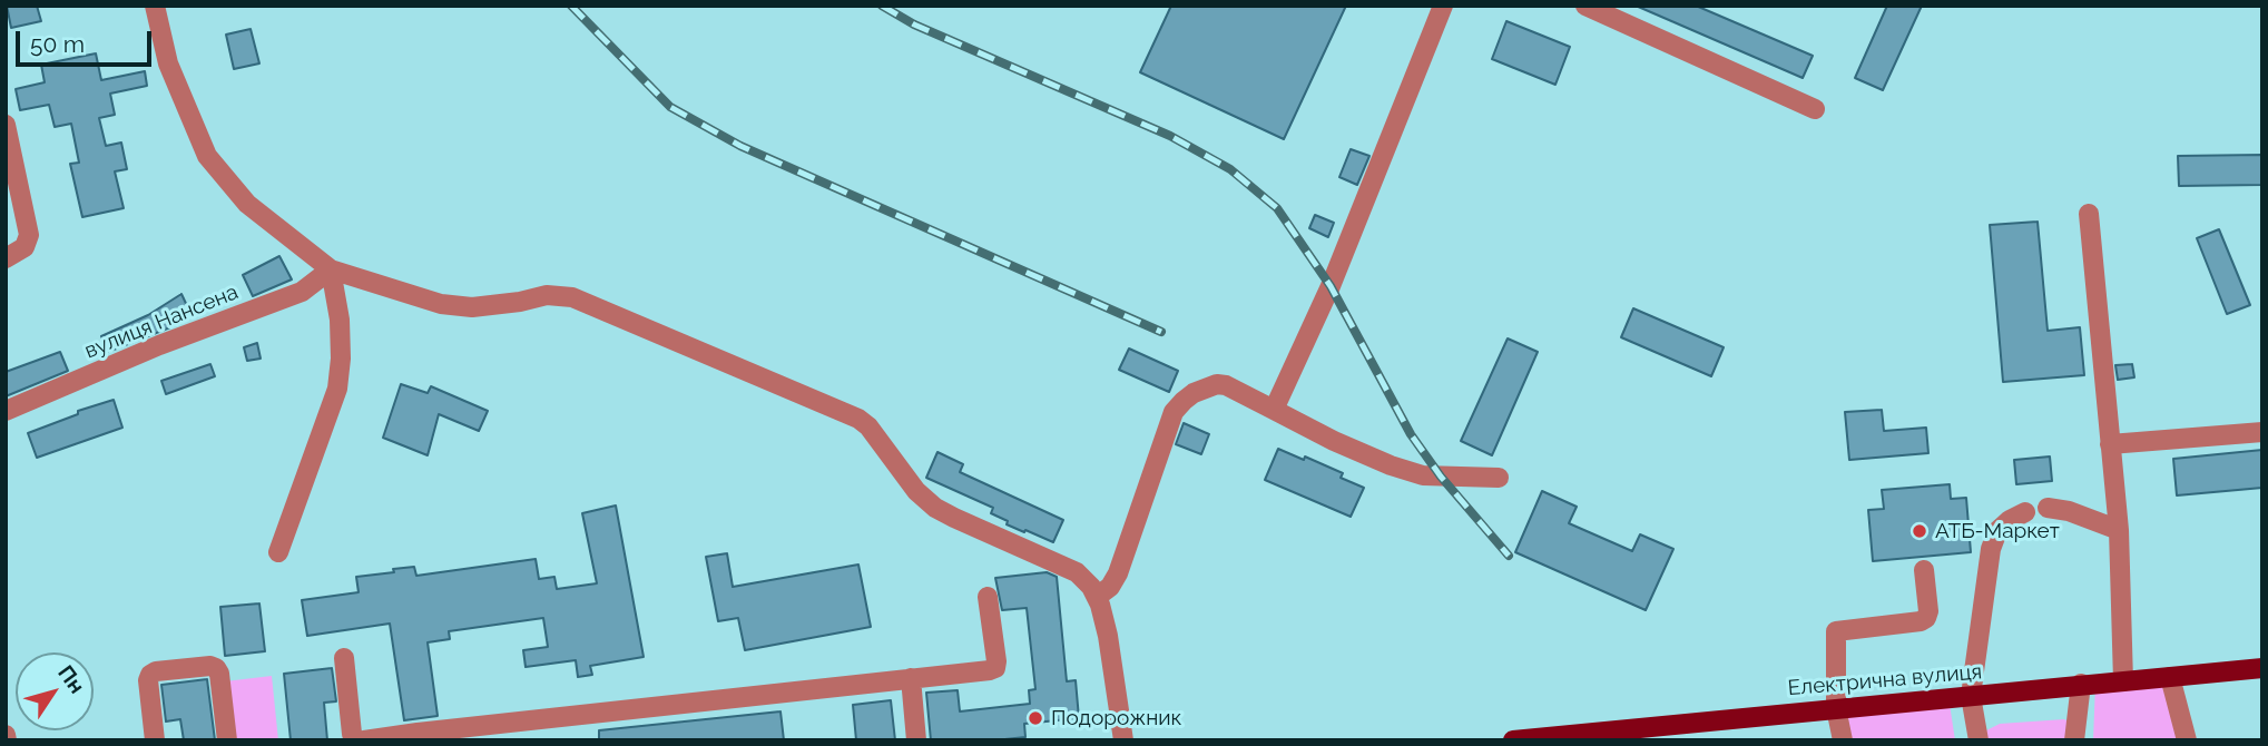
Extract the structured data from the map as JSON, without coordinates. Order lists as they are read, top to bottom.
{
  "streets": {
    "main road": ["Електрична вулиця"],
    "street": ["вулиця Нансена"]
  },
  "places": ["АТБ-Маркет", "Подорожник"],
  "scale_bar": "50 m",
  "north": "top right"
}
